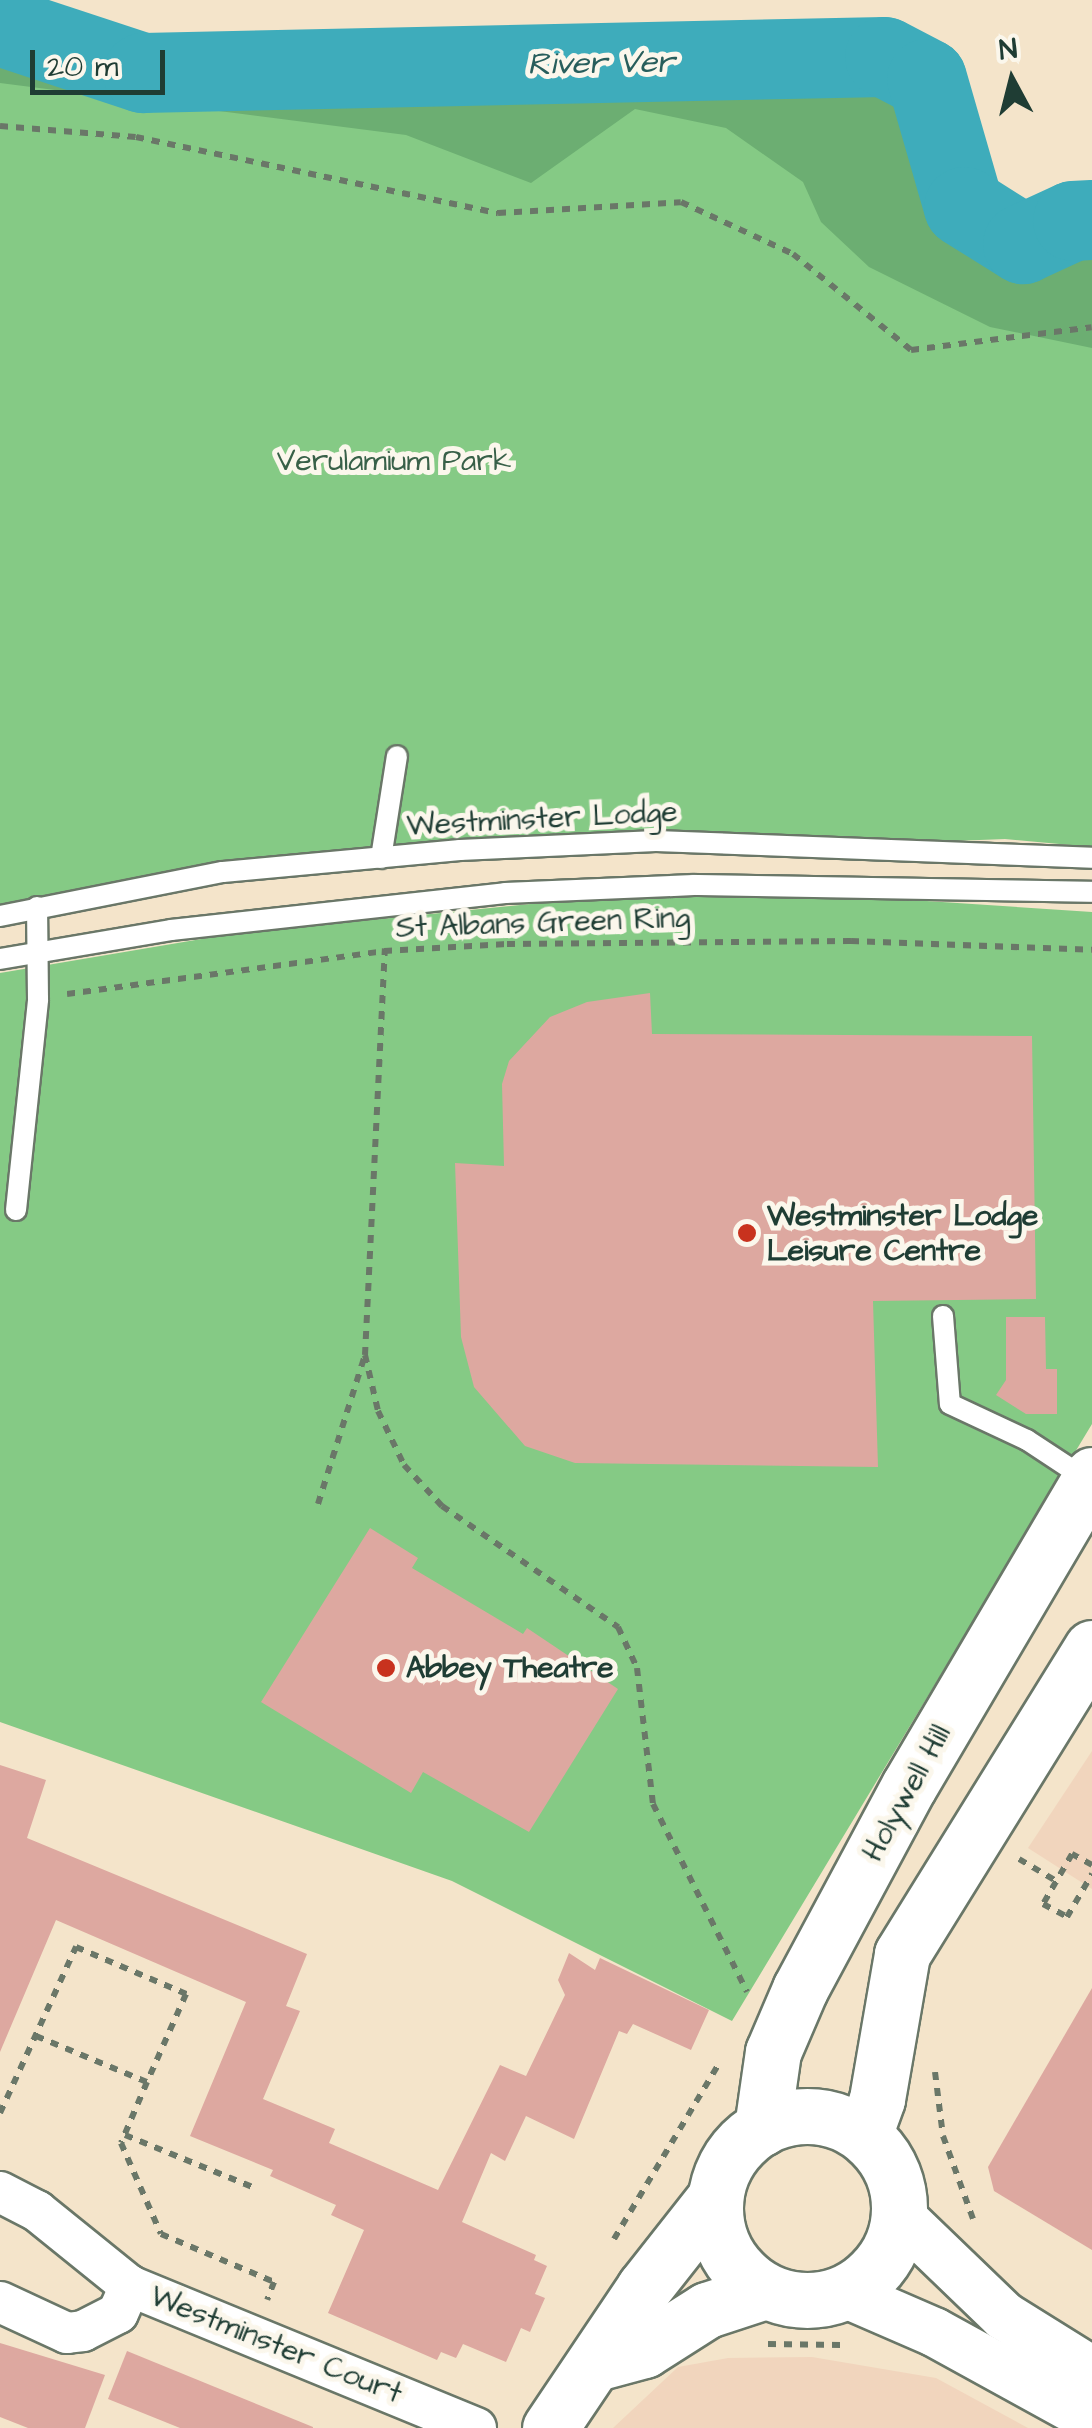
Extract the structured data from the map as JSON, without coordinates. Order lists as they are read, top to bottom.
{
  "streets": {
    "main road": ["Holywell Hill"],
    "street": ["Westminster Court"],
    "lane": ["Westminster Lodge"],
    "path": ["St Albans Green Ring"]
  },
  "water": ["River Ver"],
  "parks": ["Verulamium Park"],
  "places": ["Westminster Lodge Leisure Centre", "Abbey Theatre"],
  "scale_bar": "20 m",
  "north": "top"
}
